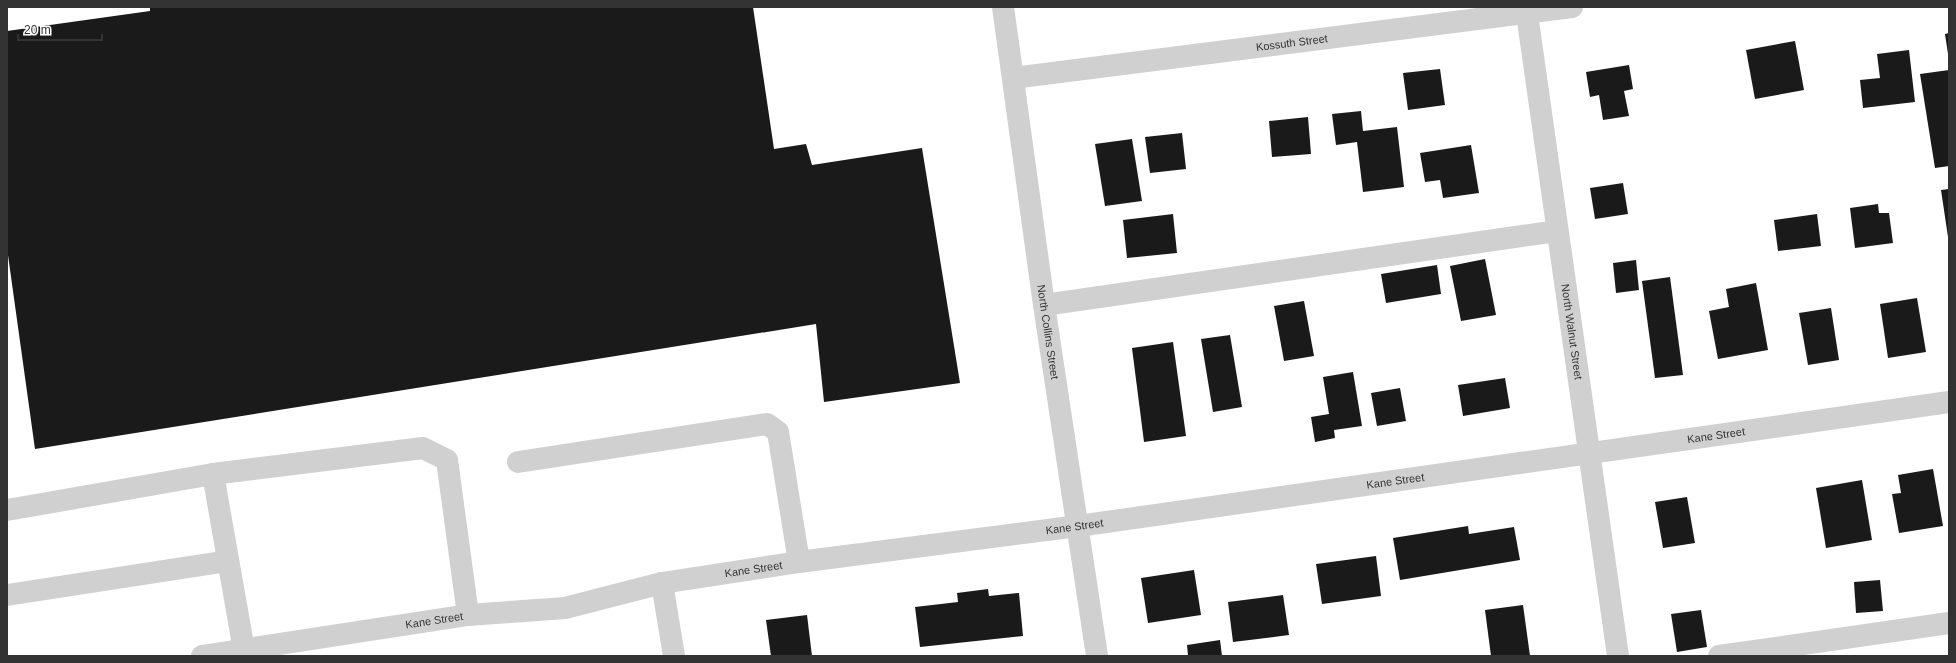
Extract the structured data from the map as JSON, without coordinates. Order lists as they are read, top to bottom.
{
  "streets": {
    "street": [
      "Kossuth Street",
      "North Collins Street",
      "North Walnut Street",
      "Kane Street"
    ]
  },
  "crossings": [
    ["Kossuth Street", "North Collins Street"],
    ["Kossuth Street", "North Walnut Street"],
    ["North Collins Street", "Kane Street"],
    ["North Walnut Street", "Kane Street"]
  ],
  "scale_bar": "20 m"
}
